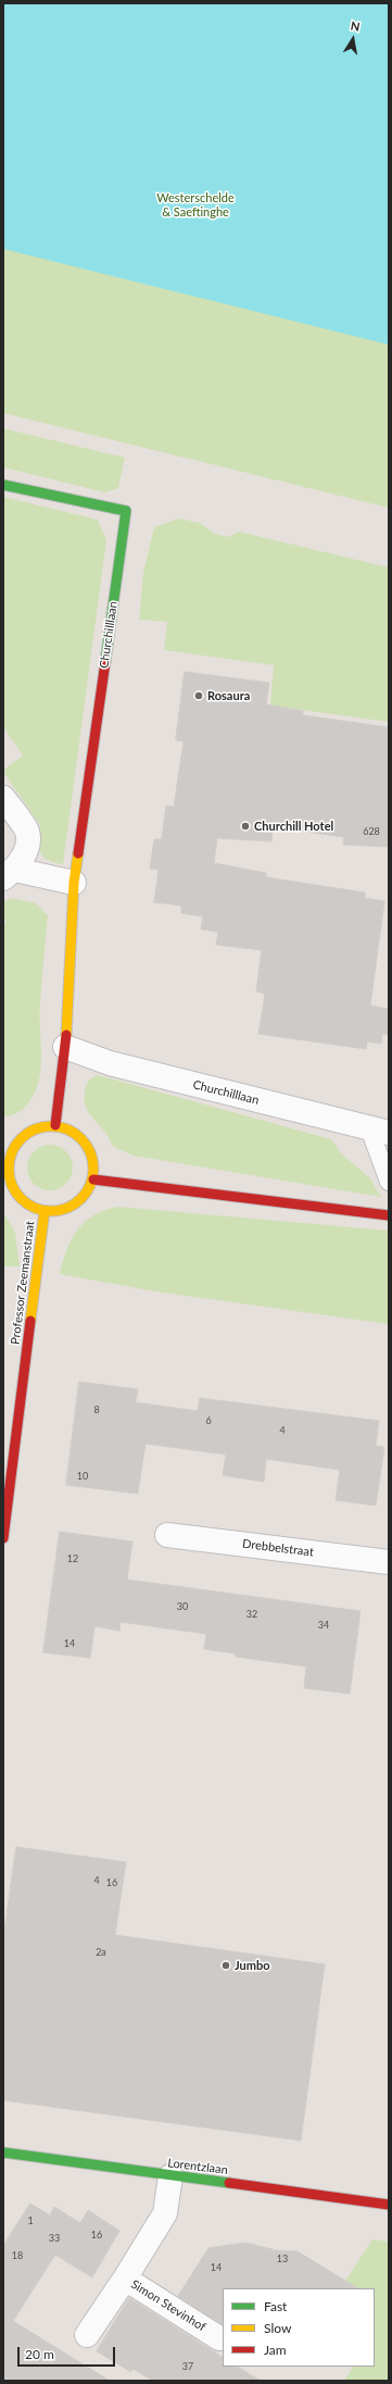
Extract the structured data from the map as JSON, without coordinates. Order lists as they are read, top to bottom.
{
  "streets": {
    "street": [
      "Churchilllaan",
      "Professor Zeemanstraat",
      "Drebbelstraat",
      "Lorentzlaan",
      "Simon Stevinhof"
    ]
  },
  "crossings": [
    ["Churchilllaan", "Professor Zeemanstraat"],
    ["Lorentzlaan", "Simon Stevinhof"]
  ],
  "parks": ["Westerschelde & Saeftinghe"],
  "places": ["Rosaura", "Churchill Hotel", "Jumbo"],
  "house_numbers": [
    "628",
    "8",
    "6",
    "4",
    "10",
    "12",
    "30",
    "32",
    "34",
    "14",
    "4",
    "16",
    "2a",
    "1",
    "16",
    "33",
    "18",
    "13",
    "14",
    "37"
  ],
  "legend": ["Fast", "Slow", "Jam"],
  "scale_bar": "20 m",
  "north": "top"
}
